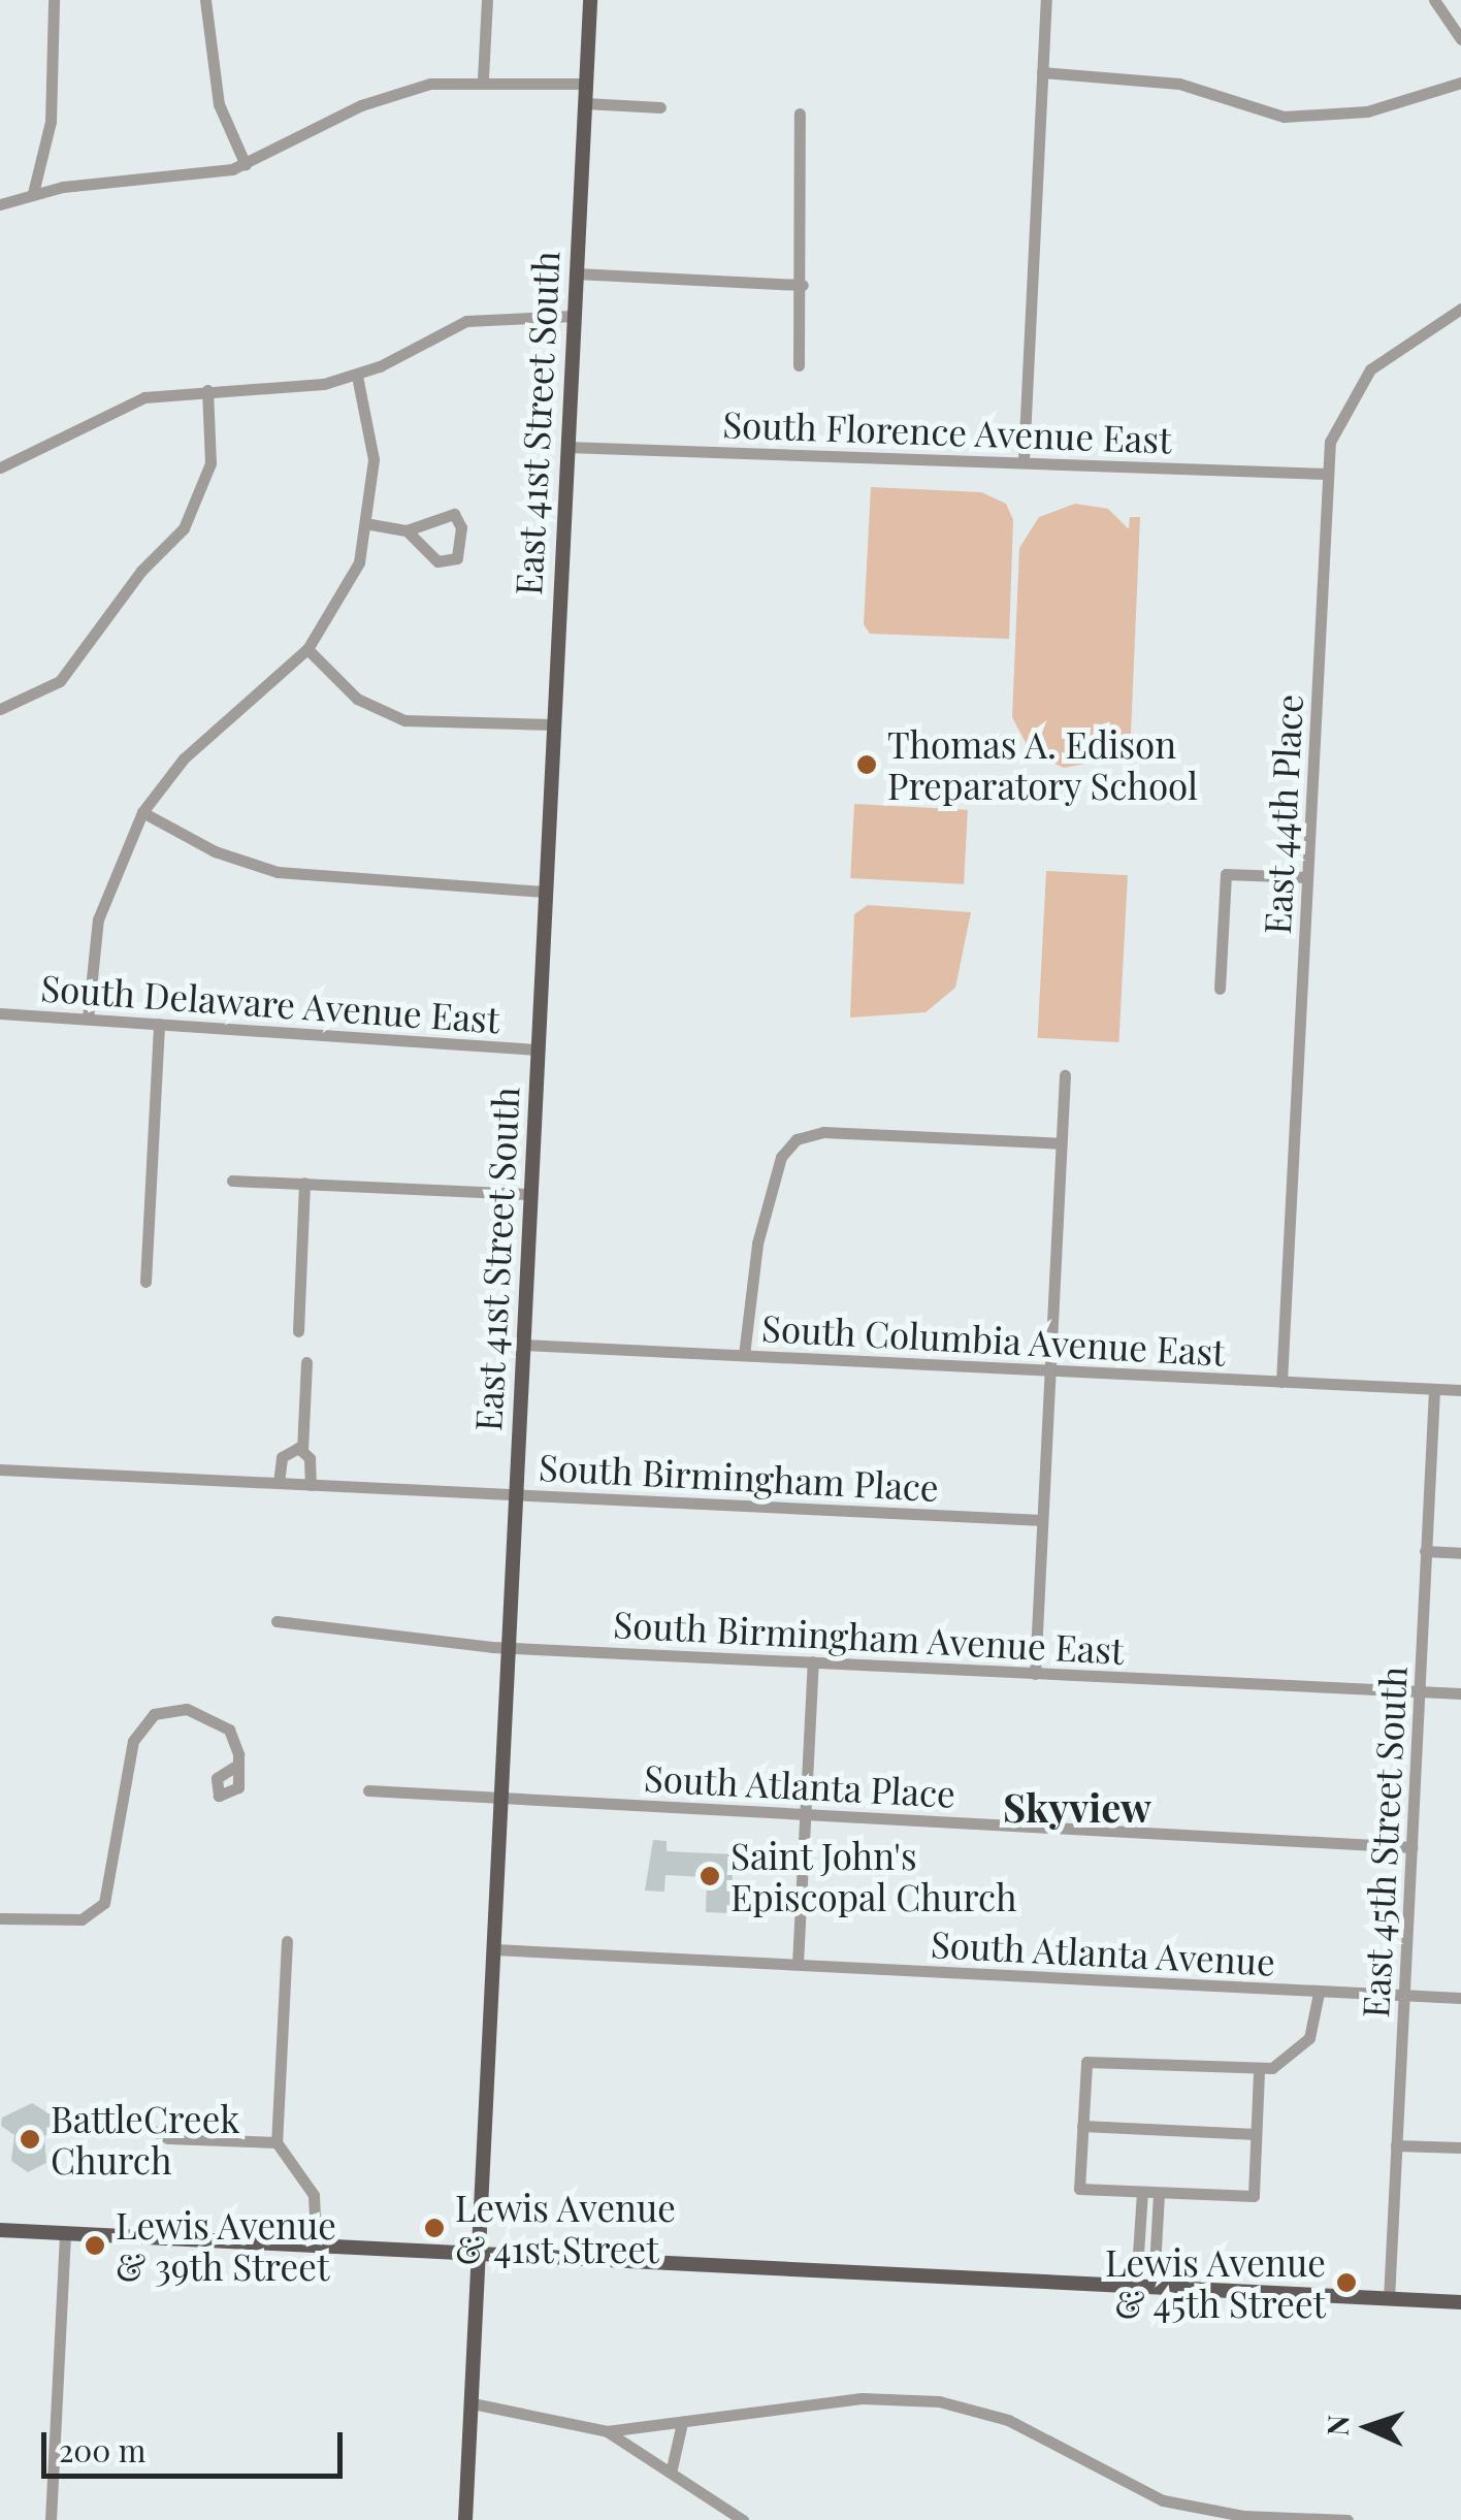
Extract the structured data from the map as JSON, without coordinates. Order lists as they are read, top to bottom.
{
  "streets": {
    "main road": ["East 41st Street South"],
    "street": [
      "South Florence Avenue East",
      "East 44th Place",
      "South Delaware Avenue East",
      "South Columbia Avenue East",
      "South Birmingham Place",
      "South Birmingham Avenue East",
      "South Atlanta Place",
      "East 45th Street South",
      "South Atlanta Avenue"
    ]
  },
  "crossings": [
    ["East 41st Street South", "South Florence Avenue East"],
    ["East 41st Street South", "South Delaware Avenue East"],
    ["East 41st Street South", "South Columbia Avenue East"],
    ["East 41st Street South", "South Birmingham Place"],
    ["East 41st Street South", "South Birmingham Avenue East"],
    ["East 41st Street South", "South Atlanta Place"],
    ["East 41st Street South", "South Atlanta Avenue"],
    ["South Florence Avenue East", "East 44th Place"],
    ["East 44th Place", "South Columbia Avenue East"],
    ["South Columbia Avenue East", "East 45th Street South"],
    ["South Birmingham Avenue East", "East 45th Street South"],
    ["South Atlanta Place", "East 45th Street South"],
    ["East 45th Street South", "South Atlanta Avenue"]
  ],
  "districts": ["Skyview"],
  "places": [
    "Thomas A. Edison Preparatory School",
    "Saint John's Episcopal Church",
    "BattleCreek Church",
    "Lewis Avenue & 41st Street",
    "Lewis Avenue & 39th Street",
    "Lewis Avenue & 45th Street"
  ],
  "scale_bar": "200 m",
  "north": "left"
}
